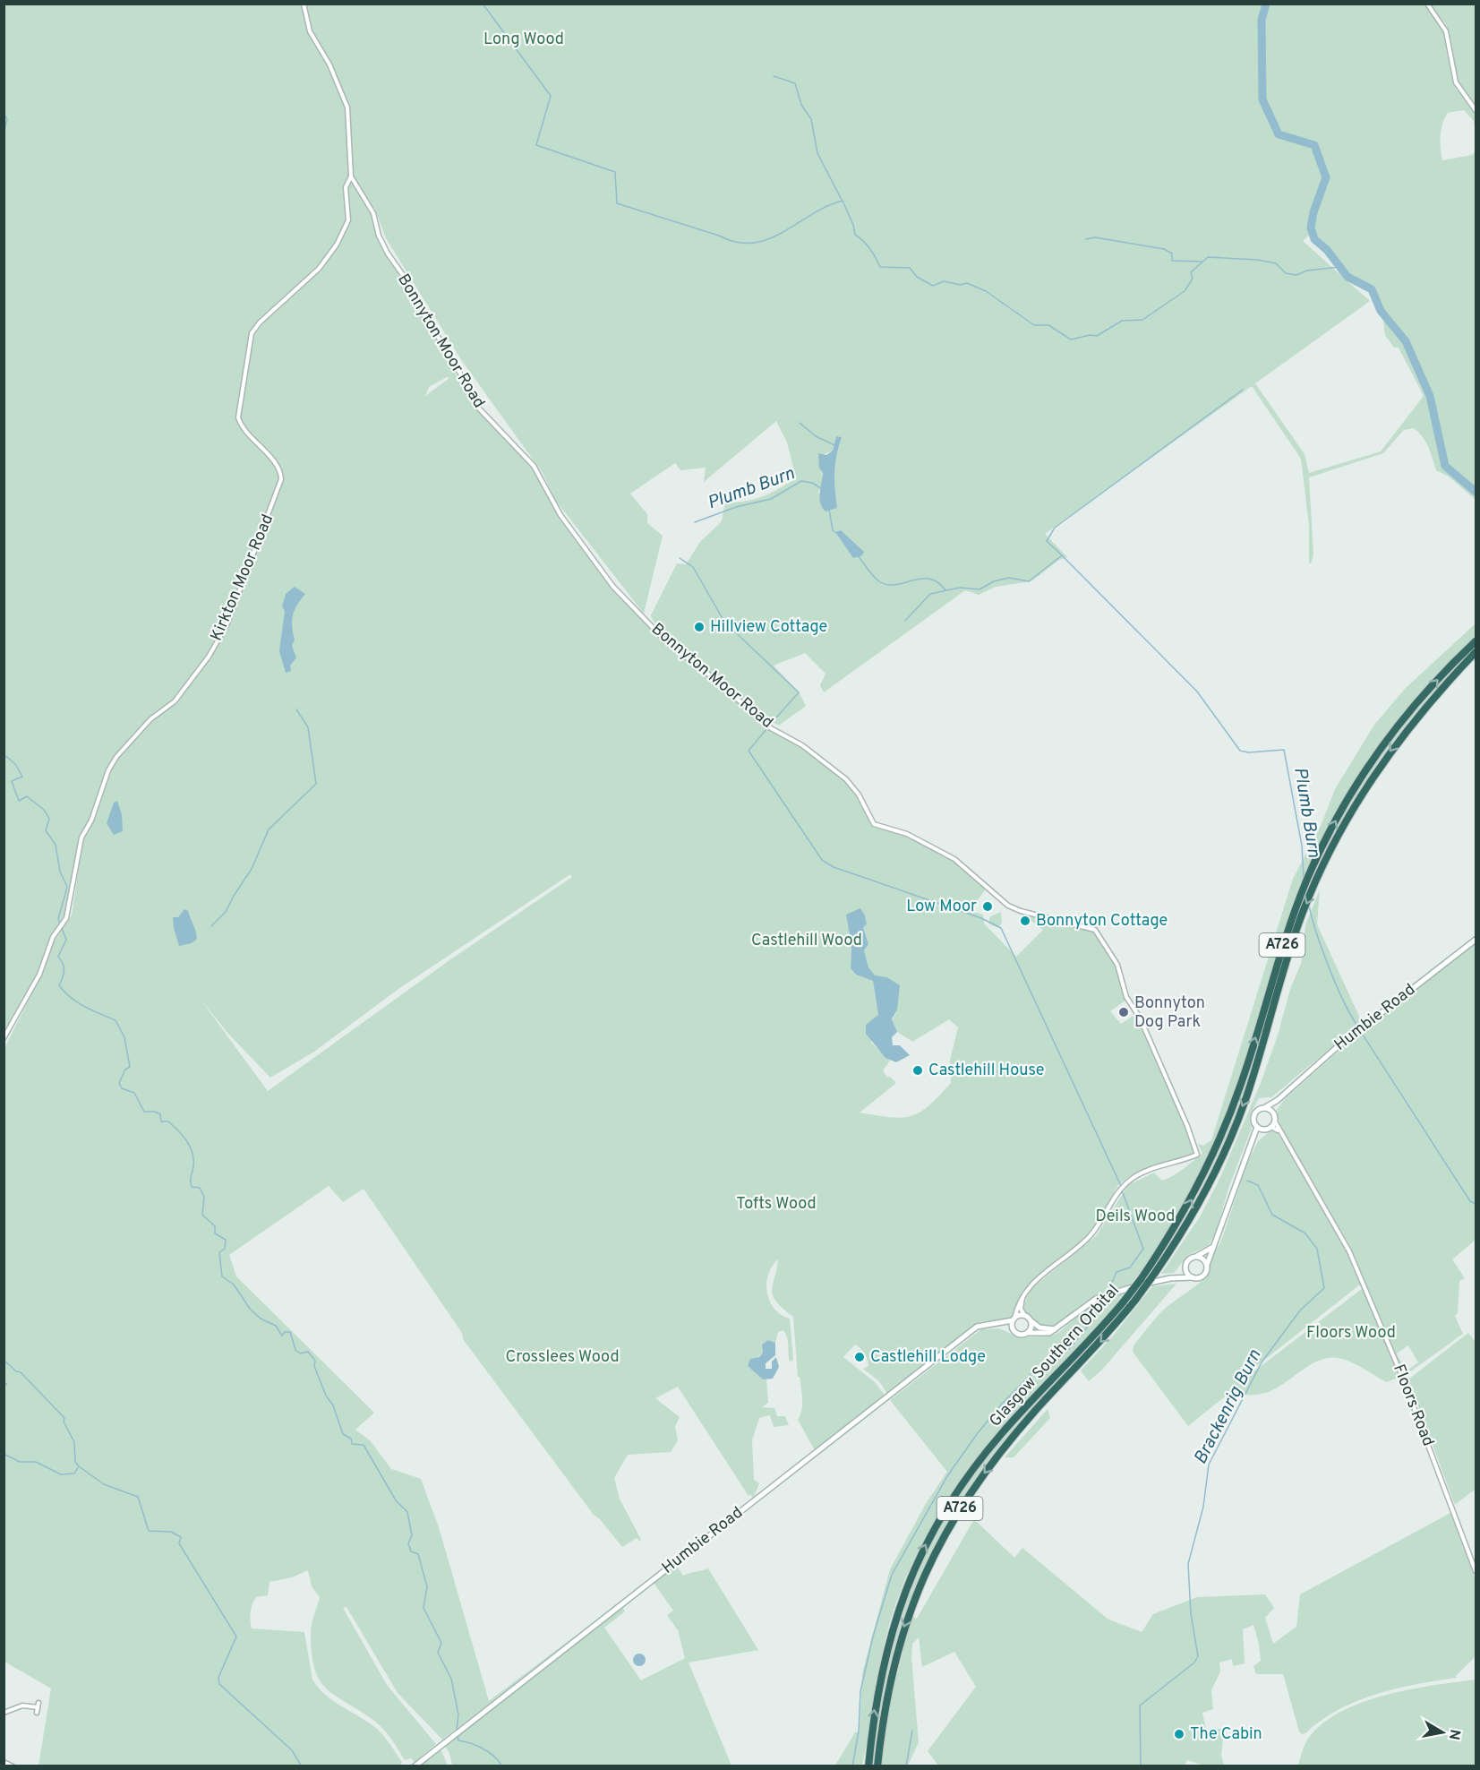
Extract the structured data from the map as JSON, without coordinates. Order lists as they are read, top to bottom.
{
  "streets": {
    "highway": ["A726", "Glasgow Southern Orbital"],
    "street": [
      "Bonnyton Moor Road",
      "Kirkton Moor Road",
      "Humbie Road",
      "Floors Road"
    ]
  },
  "crossings": [
    ["Bonnyton Moor Road", "Kirkton Moor Road"],
    ["Humbie Road", "Floors Road"]
  ],
  "water": ["Plumb Burn", "Brackenrig Burn"],
  "parks": [
    "Long Wood",
    "Castlehill Wood",
    "Tofts Wood",
    "Deils Wood",
    "Floors Wood",
    "Crosslees Wood"
  ],
  "places": [
    "Hillview Cottage",
    "Low Moor",
    "Bonnyton Cottage",
    "Bonnyton Dog Park",
    "Castlehill House",
    "Castlehill Lodge",
    "The Cabin"
  ],
  "north": "right"
}
